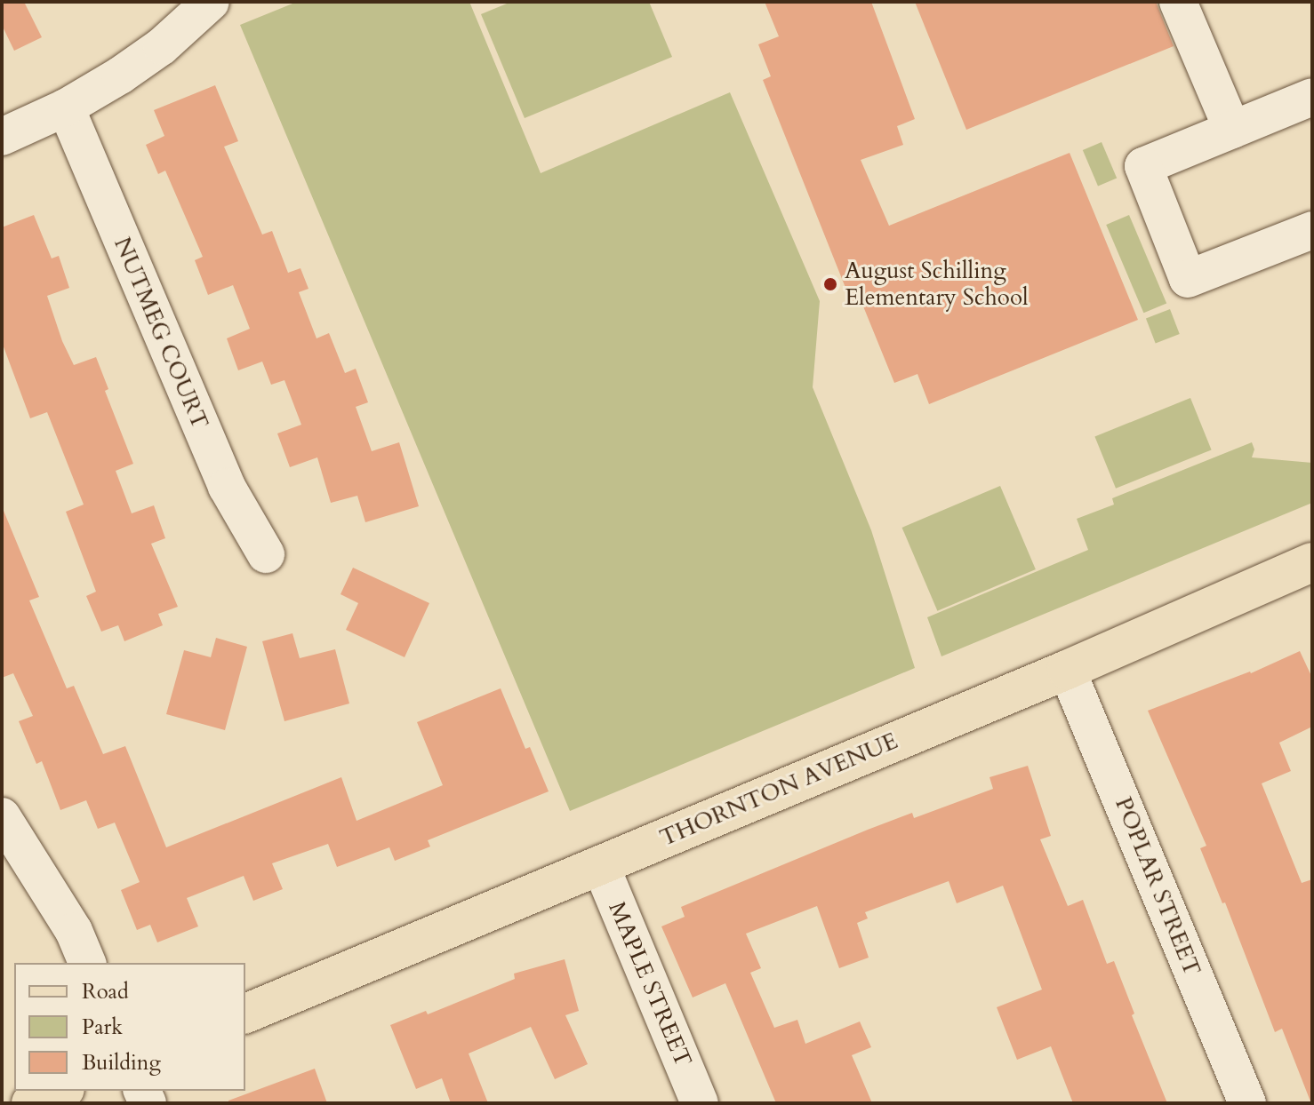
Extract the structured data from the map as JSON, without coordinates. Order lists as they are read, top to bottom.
{
  "streets": {
    "main road": ["THORNTON AVENUE"],
    "street": ["NUTMEG COURT", "POPLAR STREET", "MAPLE STREET"]
  },
  "crossings": [
    ["THORNTON AVENUE", "POPLAR STREET"],
    ["THORNTON AVENUE", "MAPLE STREET"]
  ],
  "places": ["August Schilling Elementary School"],
  "legend": ["Road", "Park", "Building"]
}
